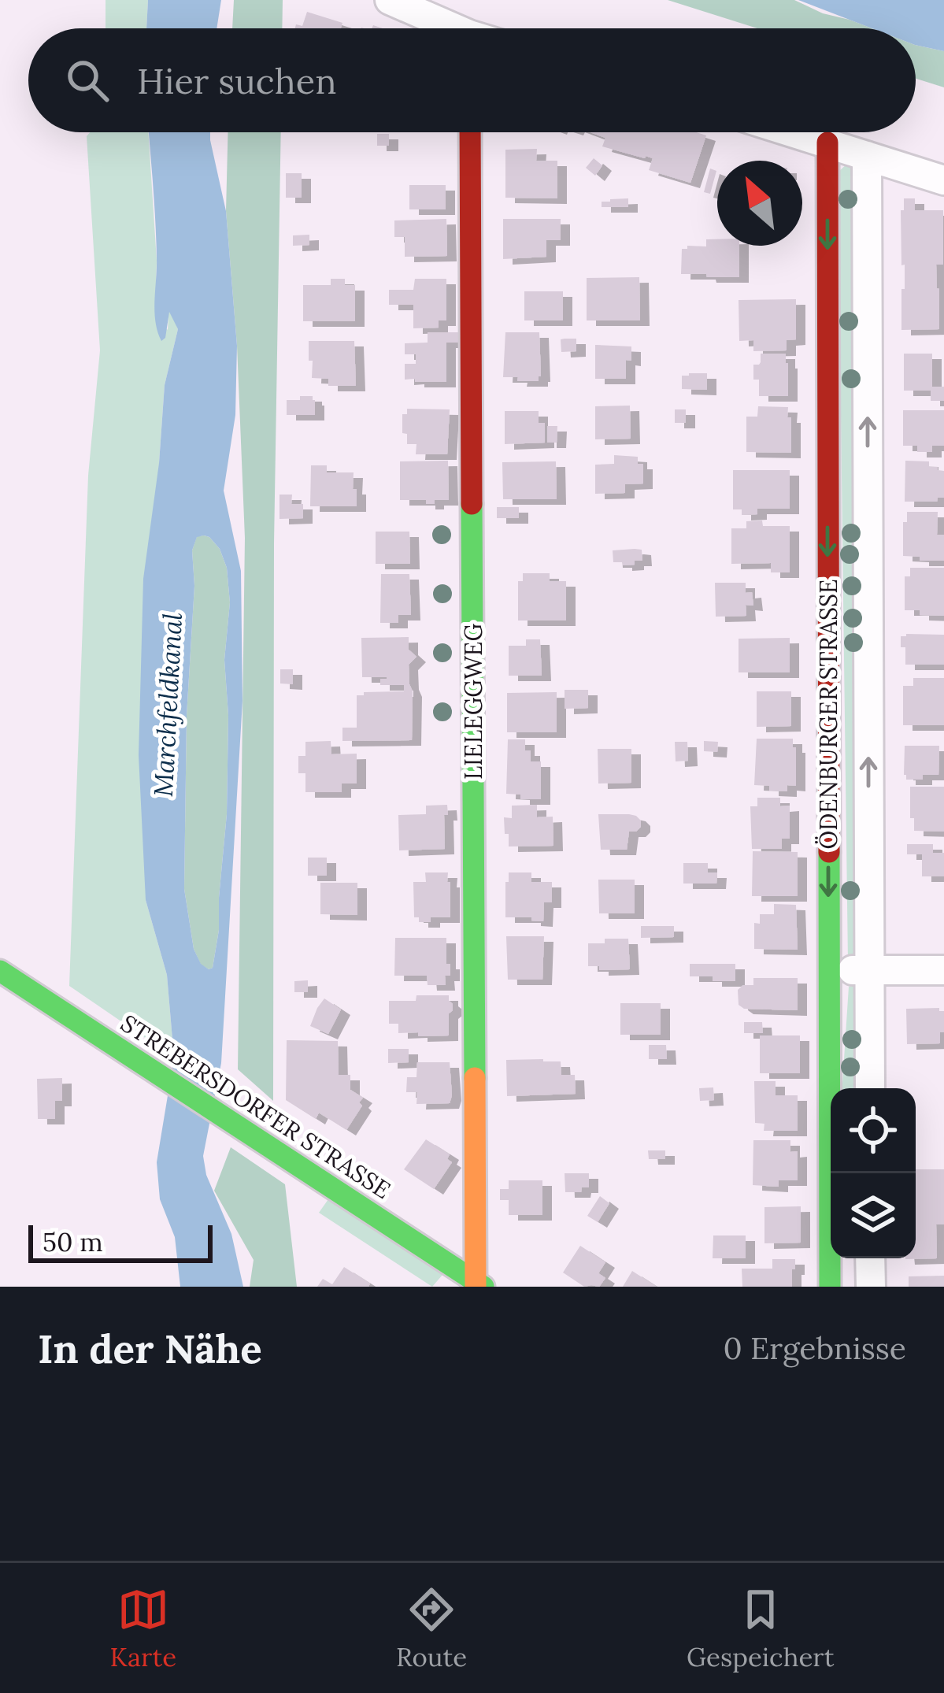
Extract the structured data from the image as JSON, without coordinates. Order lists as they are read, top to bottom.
{
  "streets": {
    "street": ["LIELEGGWEG", "ÖDENBURGER STRASSE", "STREBERSDORFER STRASSE"]
  },
  "crossings": [
    ["LIELEGGWEG", "STREBERSDORFER STRASSE"]
  ],
  "water": ["Marchfeldkanal"],
  "scale_bar": "50 m",
  "north": "top left",
  "page": {
    "search": "Hier suchen",
    "scale": "50 m",
    "heading": ["In der Nähe", "0 Ergebnisse"],
    "nav": ["Karte", "Route", "Gespeichert"]
  }
}
